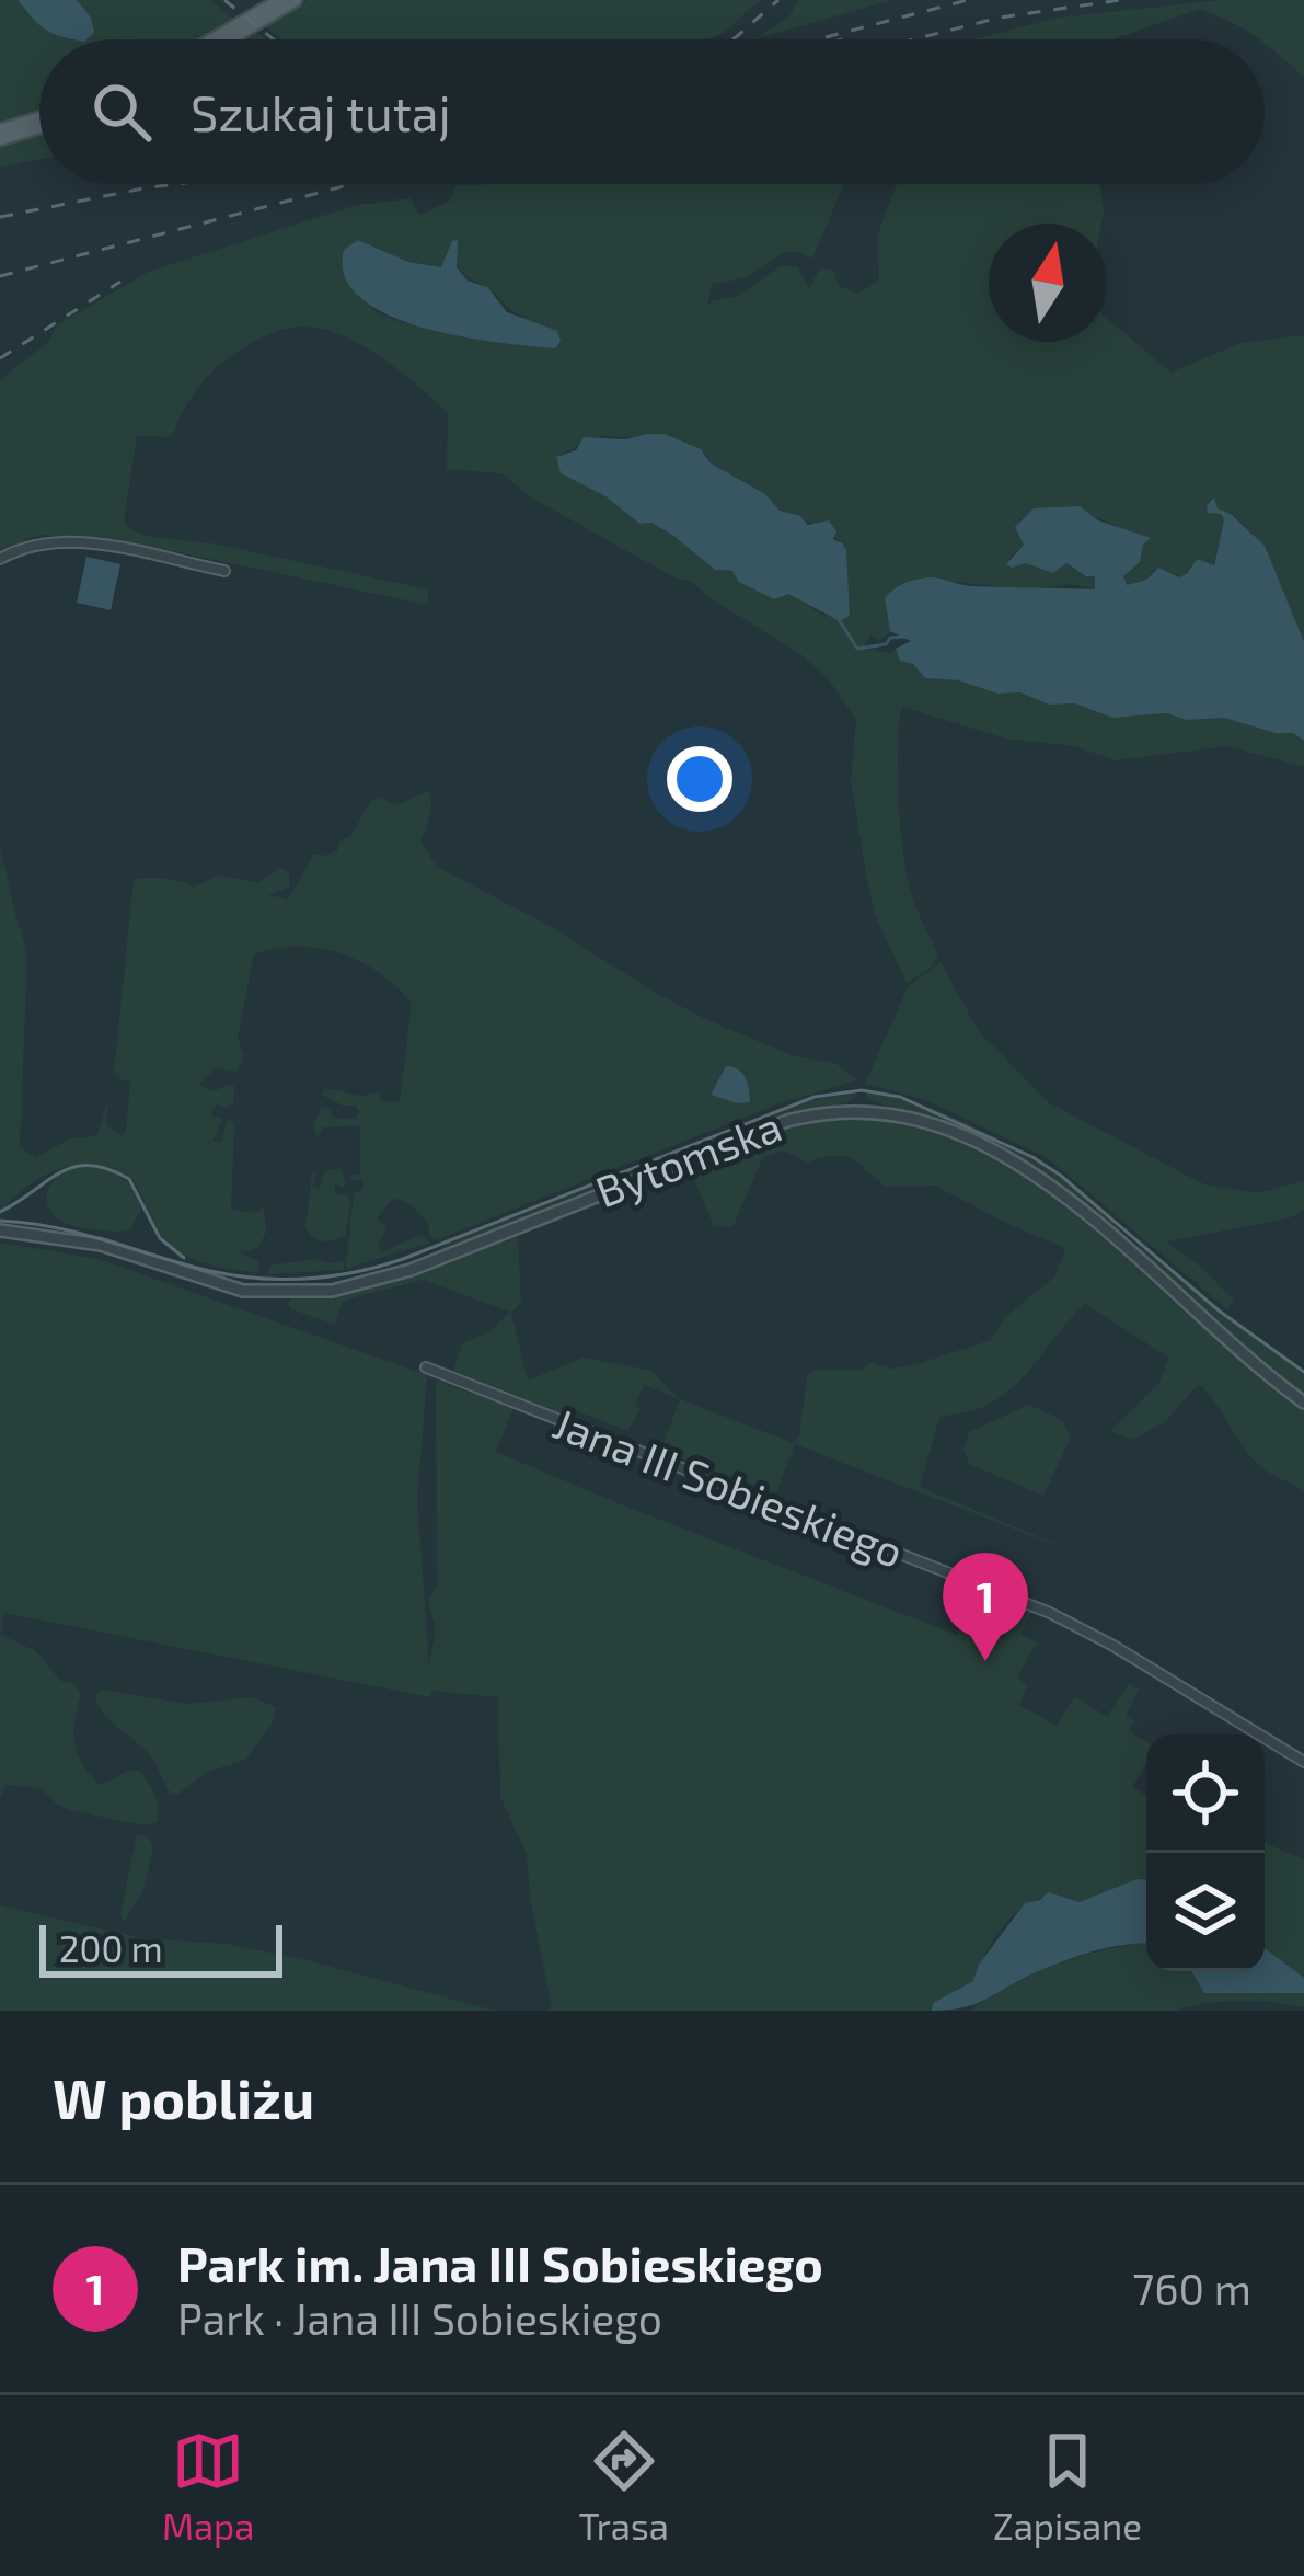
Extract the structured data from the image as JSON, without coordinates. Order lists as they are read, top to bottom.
{
  "streets": {
    "street": ["Bytomska", "Jana III Sobieskiego"]
  },
  "scale_bar": "200 m",
  "north": "top",
  "page": {
    "search": "Szukaj tutaj",
    "pins": "1",
    "scale": "200 m",
    "heading": "W pobliżu",
    "list": [
      {
        "mark": "1",
        "name": "Park im. Jana III Sobieskiego",
        "note": "Park · Jana III Sobieskiego",
        "value": "760 m"
      }
    ],
    "nav": ["Mapa", "Trasa", "Zapisane"]
  }
}
